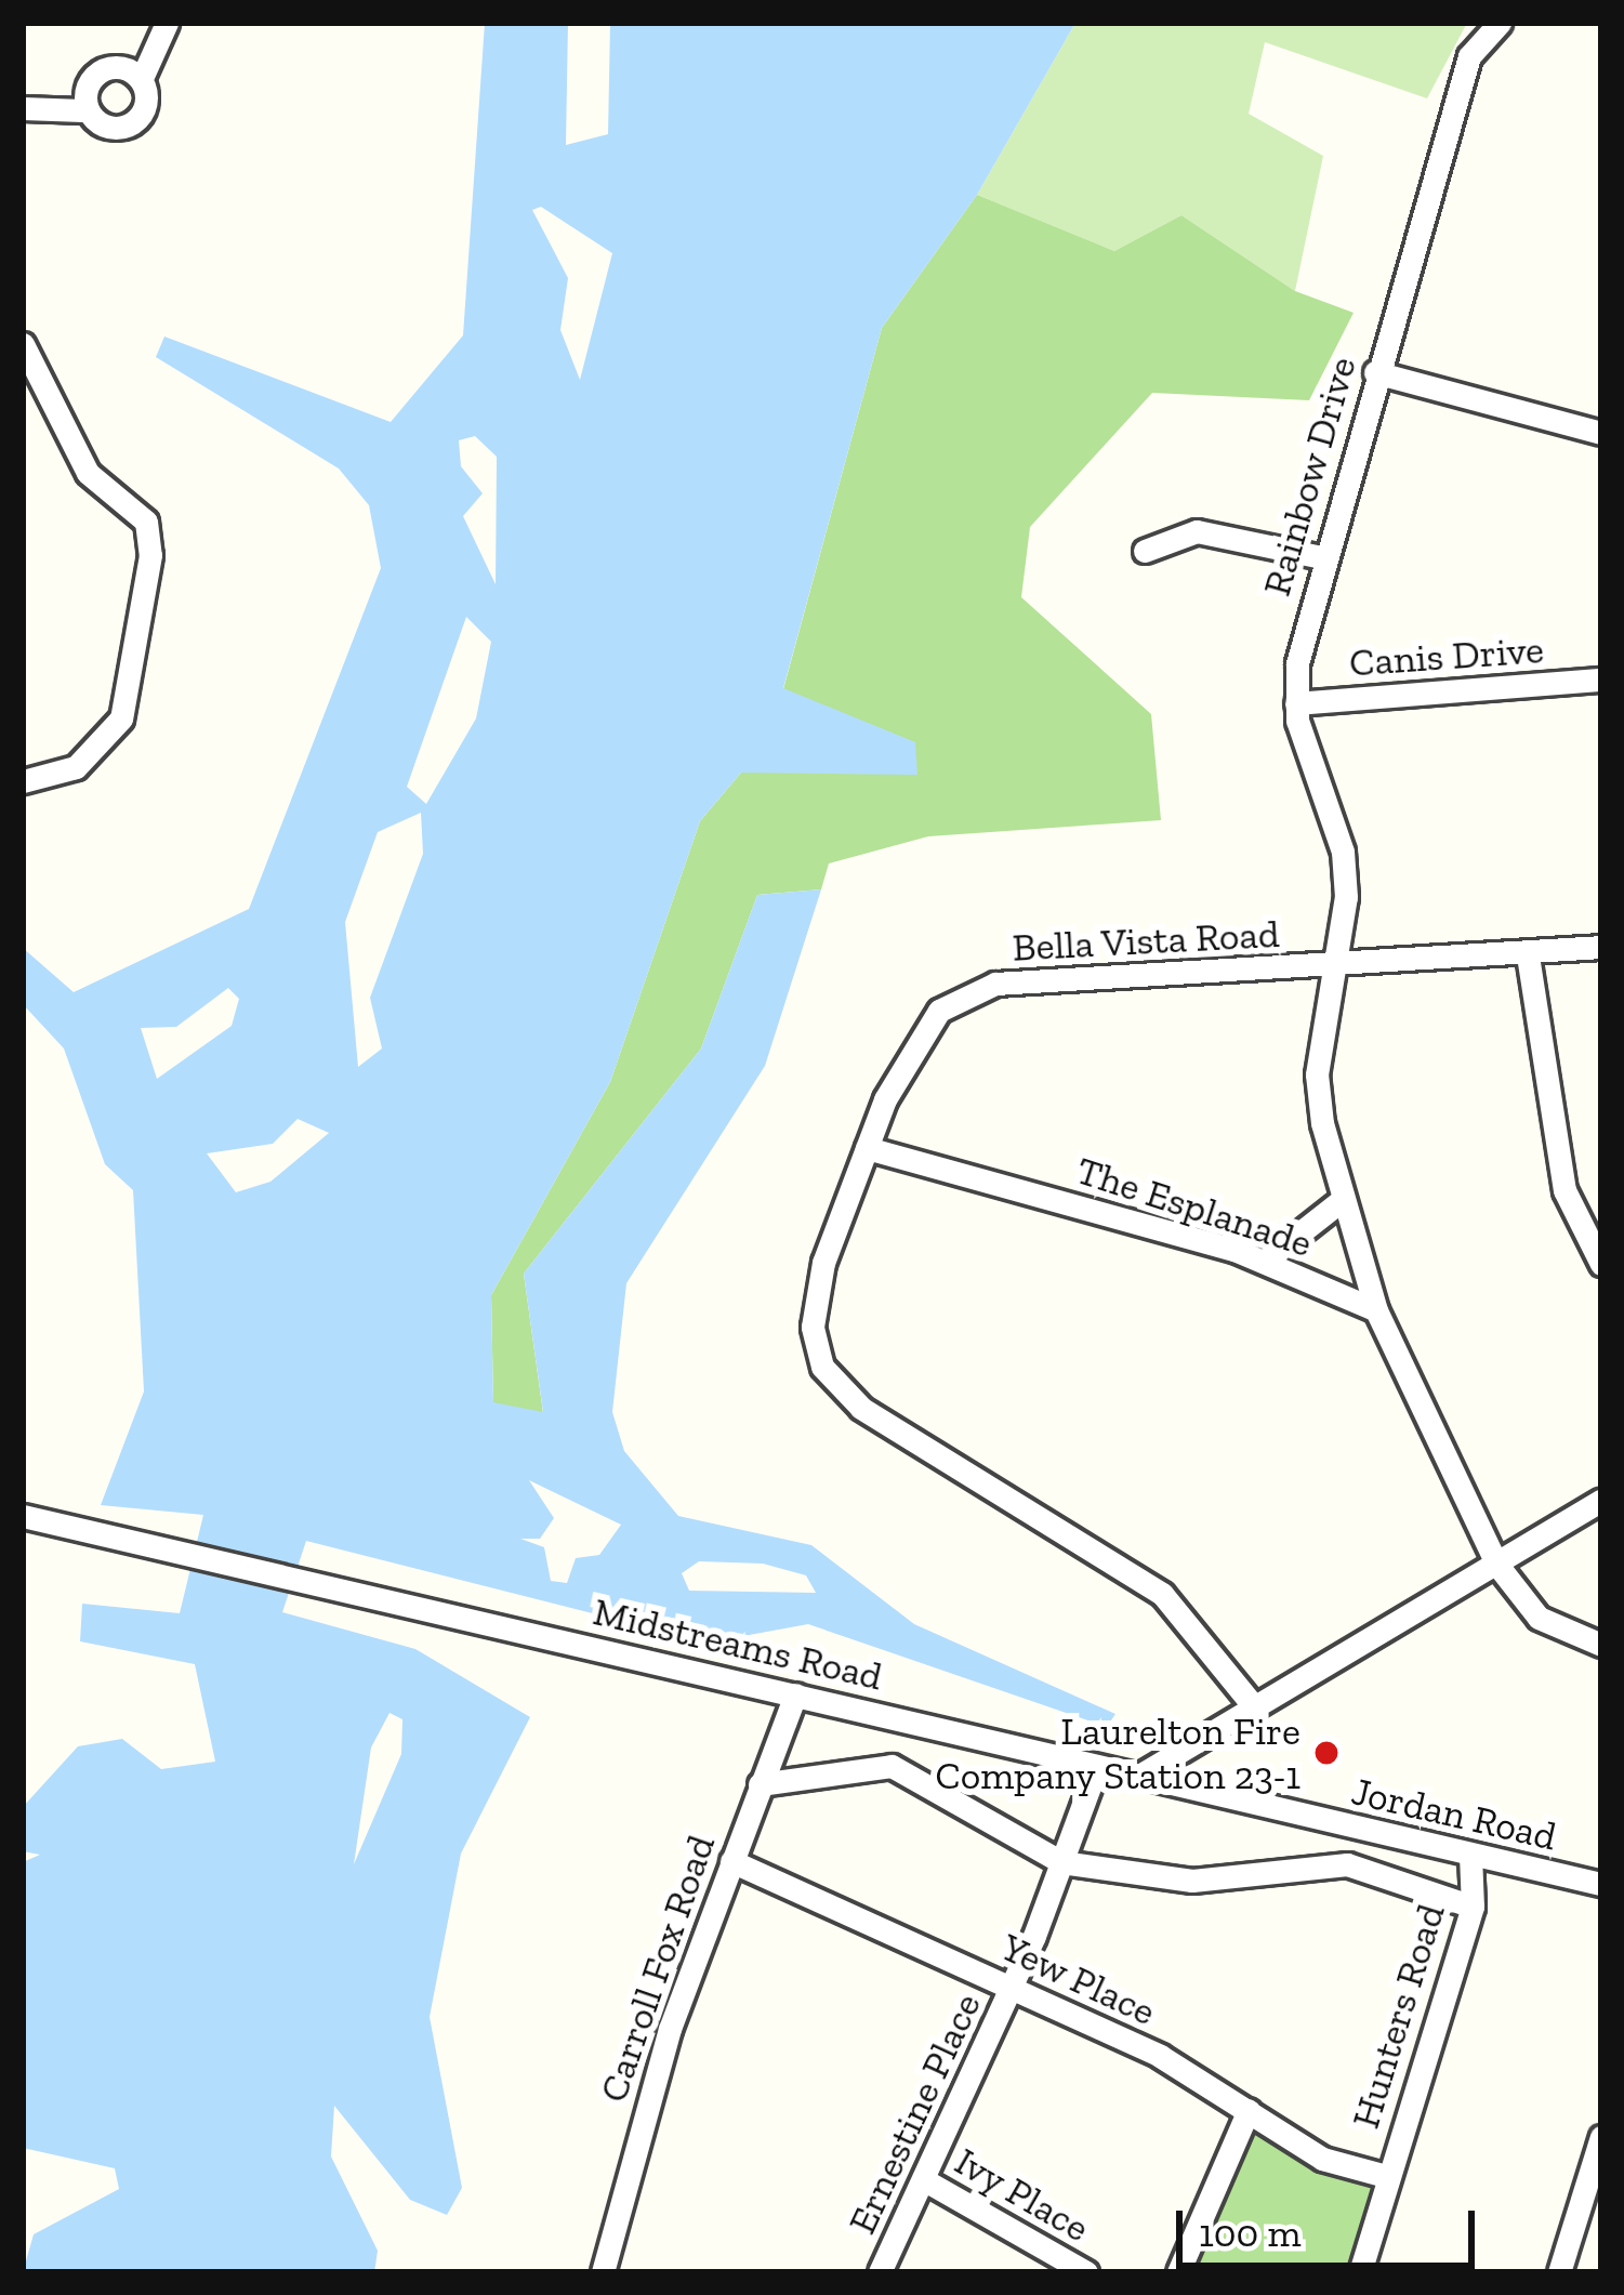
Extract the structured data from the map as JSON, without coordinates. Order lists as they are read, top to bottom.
{
  "streets": {
    "street": [
      "Rainbow Drive",
      "Canis Drive",
      "Bella Vista Road",
      "The Esplanade",
      "Midstreams Road",
      "Jordan Road",
      "Carroll Fox Road",
      "Yew Place",
      "Hunters Road",
      "Ernestine Place",
      "Ivy Place"
    ]
  },
  "crossings": [
    ["Rainbow Drive", "Canis Drive"],
    ["Rainbow Drive", "Bella Vista Road"],
    ["Rainbow Drive", "The Esplanade"],
    ["Bella Vista Road", "The Esplanade"],
    ["Midstreams Road", "Jordan Road"],
    ["Midstreams Road", "Carroll Fox Road"],
    ["Midstreams Road", "Ernestine Place"],
    ["Jordan Road", "Hunters Road"],
    ["Carroll Fox Road", "Yew Place"],
    ["Yew Place", "Hunters Road"],
    ["Yew Place", "Ernestine Place"],
    ["Ernestine Place", "Ivy Place"]
  ],
  "places": ["Laurelton Fire Company Station 23-1"],
  "scale_bar": "100 m"
}
